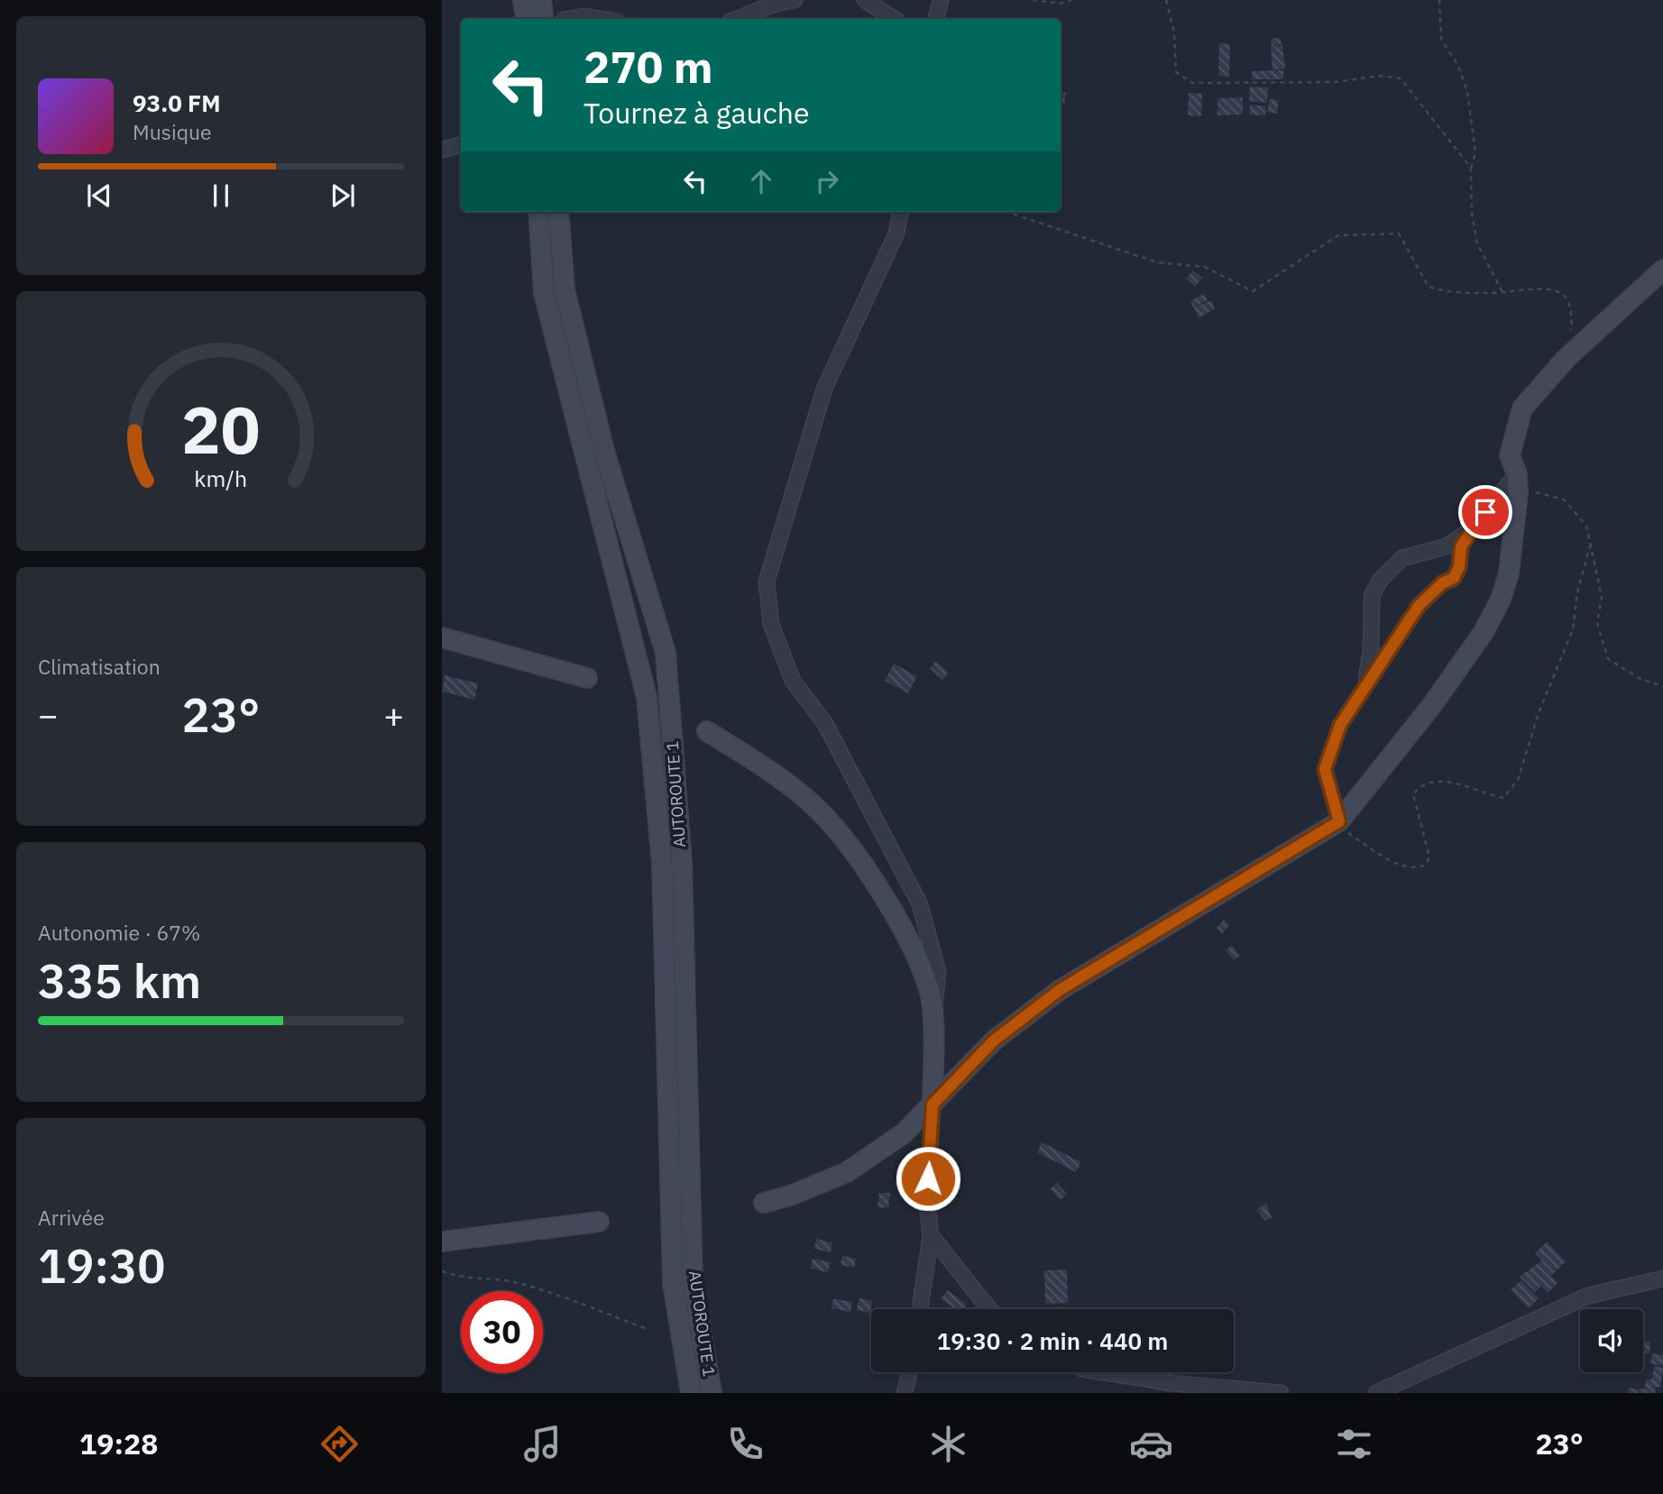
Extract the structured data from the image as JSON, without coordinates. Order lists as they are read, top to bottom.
{
  "streets": {
    "main road": ["AUTOROUTE 1"]
  },
  "page": {
    "turn": ["270 m", "Tournez à gauche"],
    "song": ["93.0 FM", "Musique"],
    "tile": [
      "Climatisation",
      ["Autonomie · 67%", "335 km"],
      ["Arrivée", "19:30"]
    ],
    "heat": ["−", "23°", "+"],
    "limit": "30",
    "trip": "19:30 · 2 min · 440 m",
    "tabs": ["19:28", "23°"],
    "gauge": ["20", "km/h"]
  }
}
